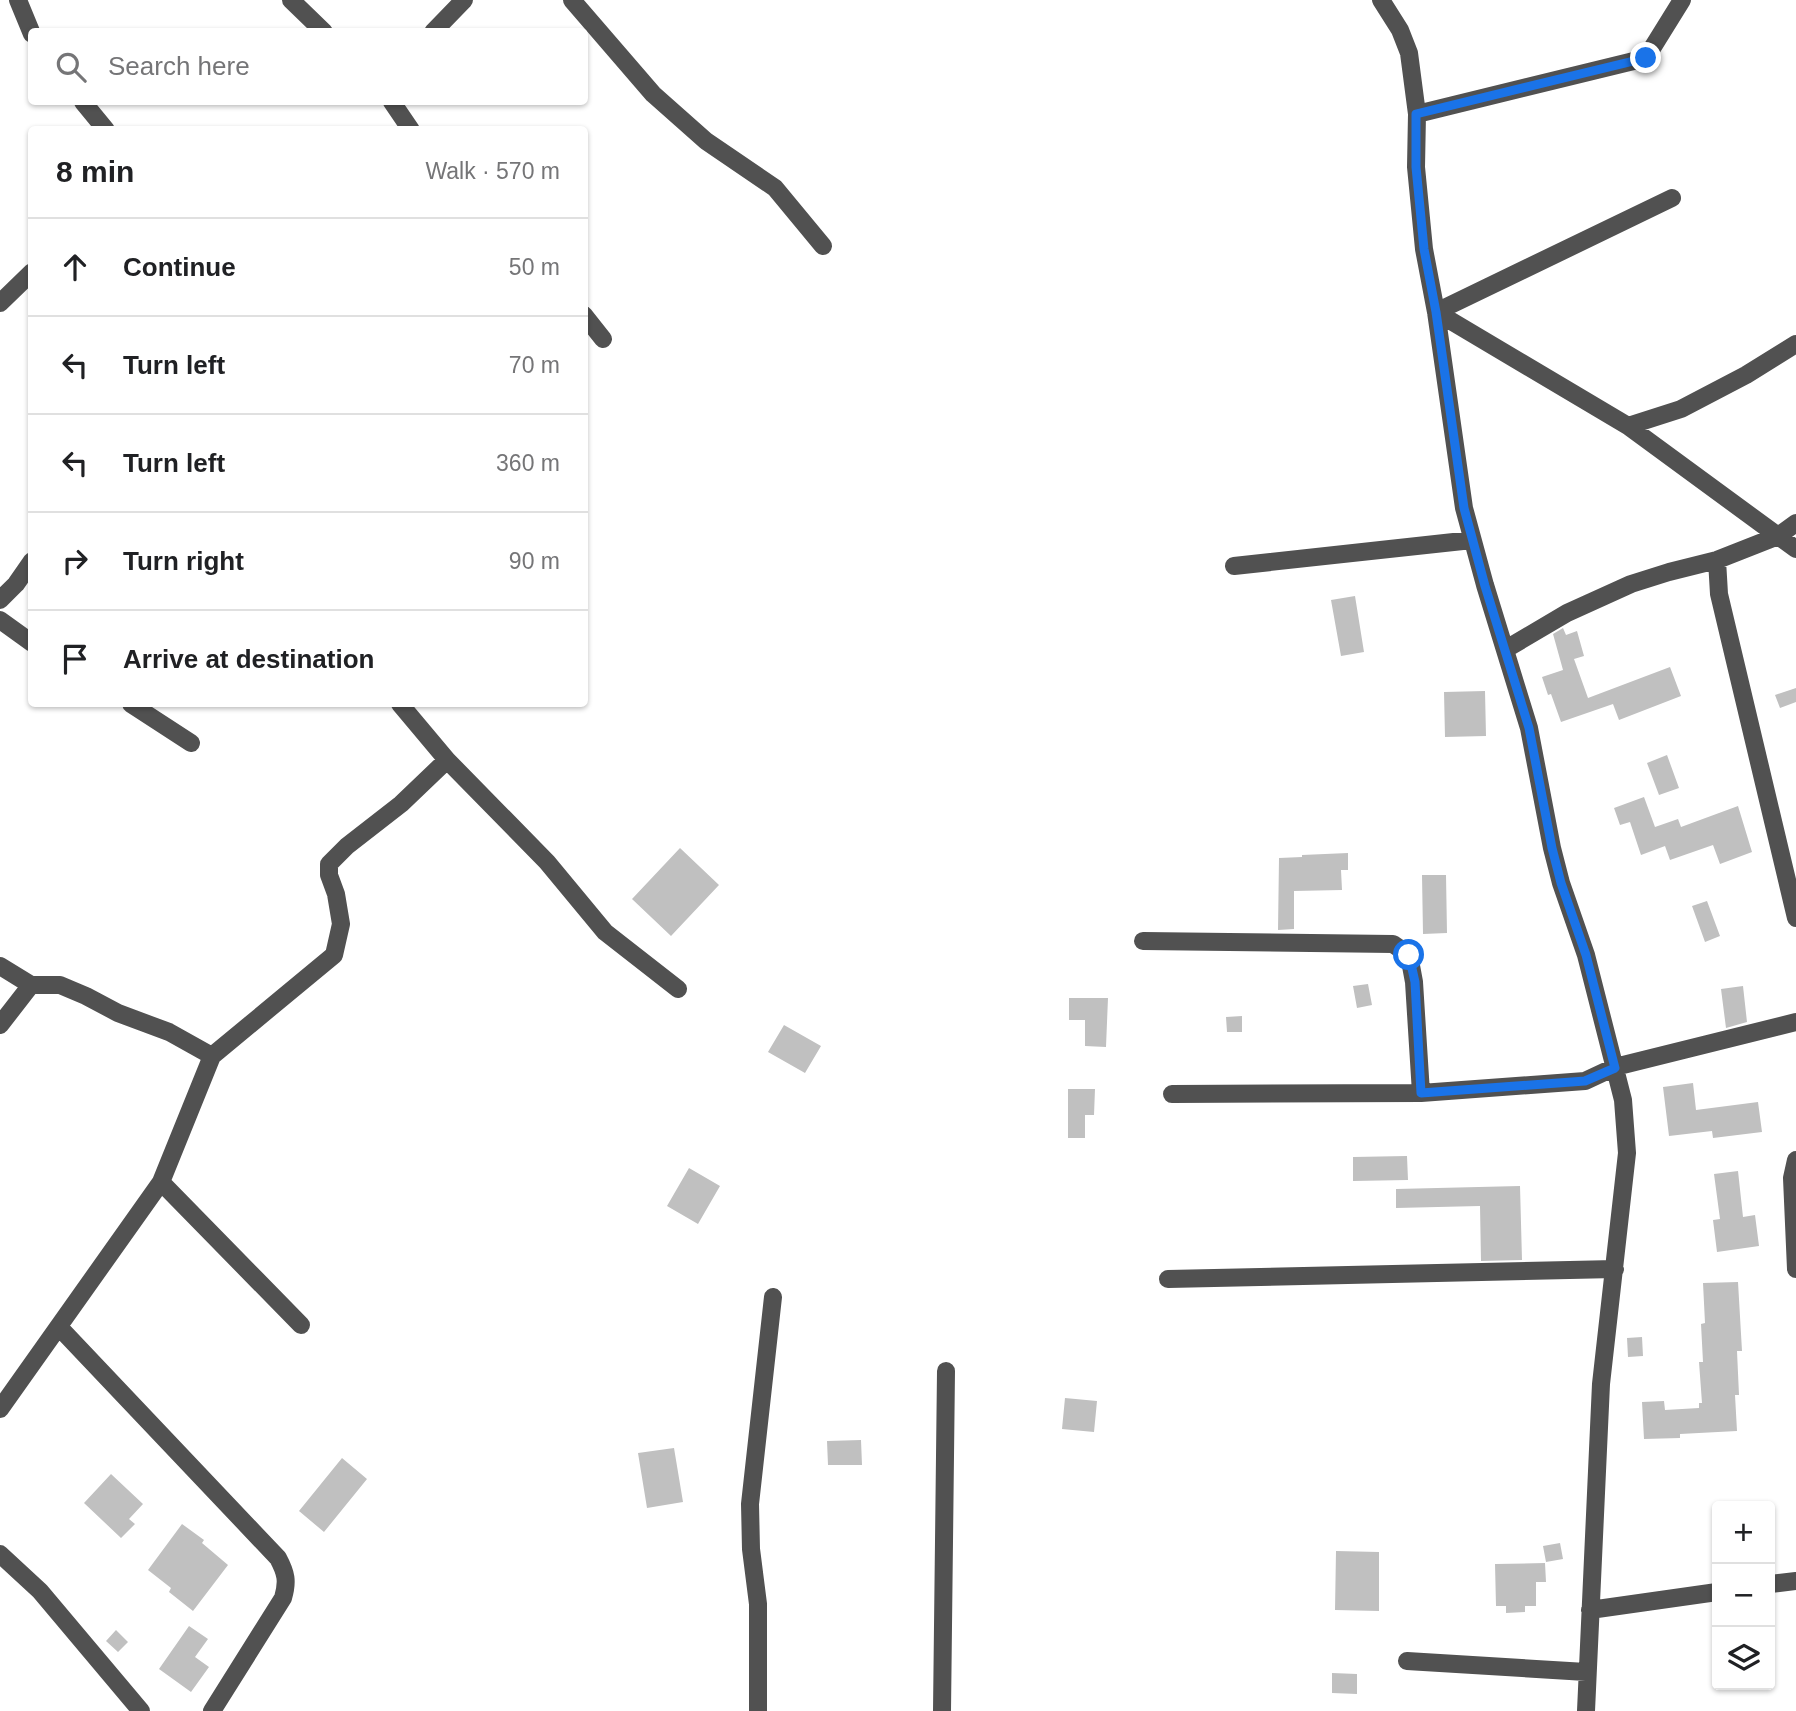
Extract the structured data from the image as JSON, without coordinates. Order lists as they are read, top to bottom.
{
  "page": {
    "search": "Search here",
    "heading": ["8 min", "Walk · 570 m"],
    "list": [
      ["Continue", "50 m"],
      ["Turn left", "70 m"],
      ["Turn left", "360 m"],
      ["Turn right", "90 m"],
      "Arrive at destination"
    ],
    "map_buttons": ["+", "−"]
  }
}
